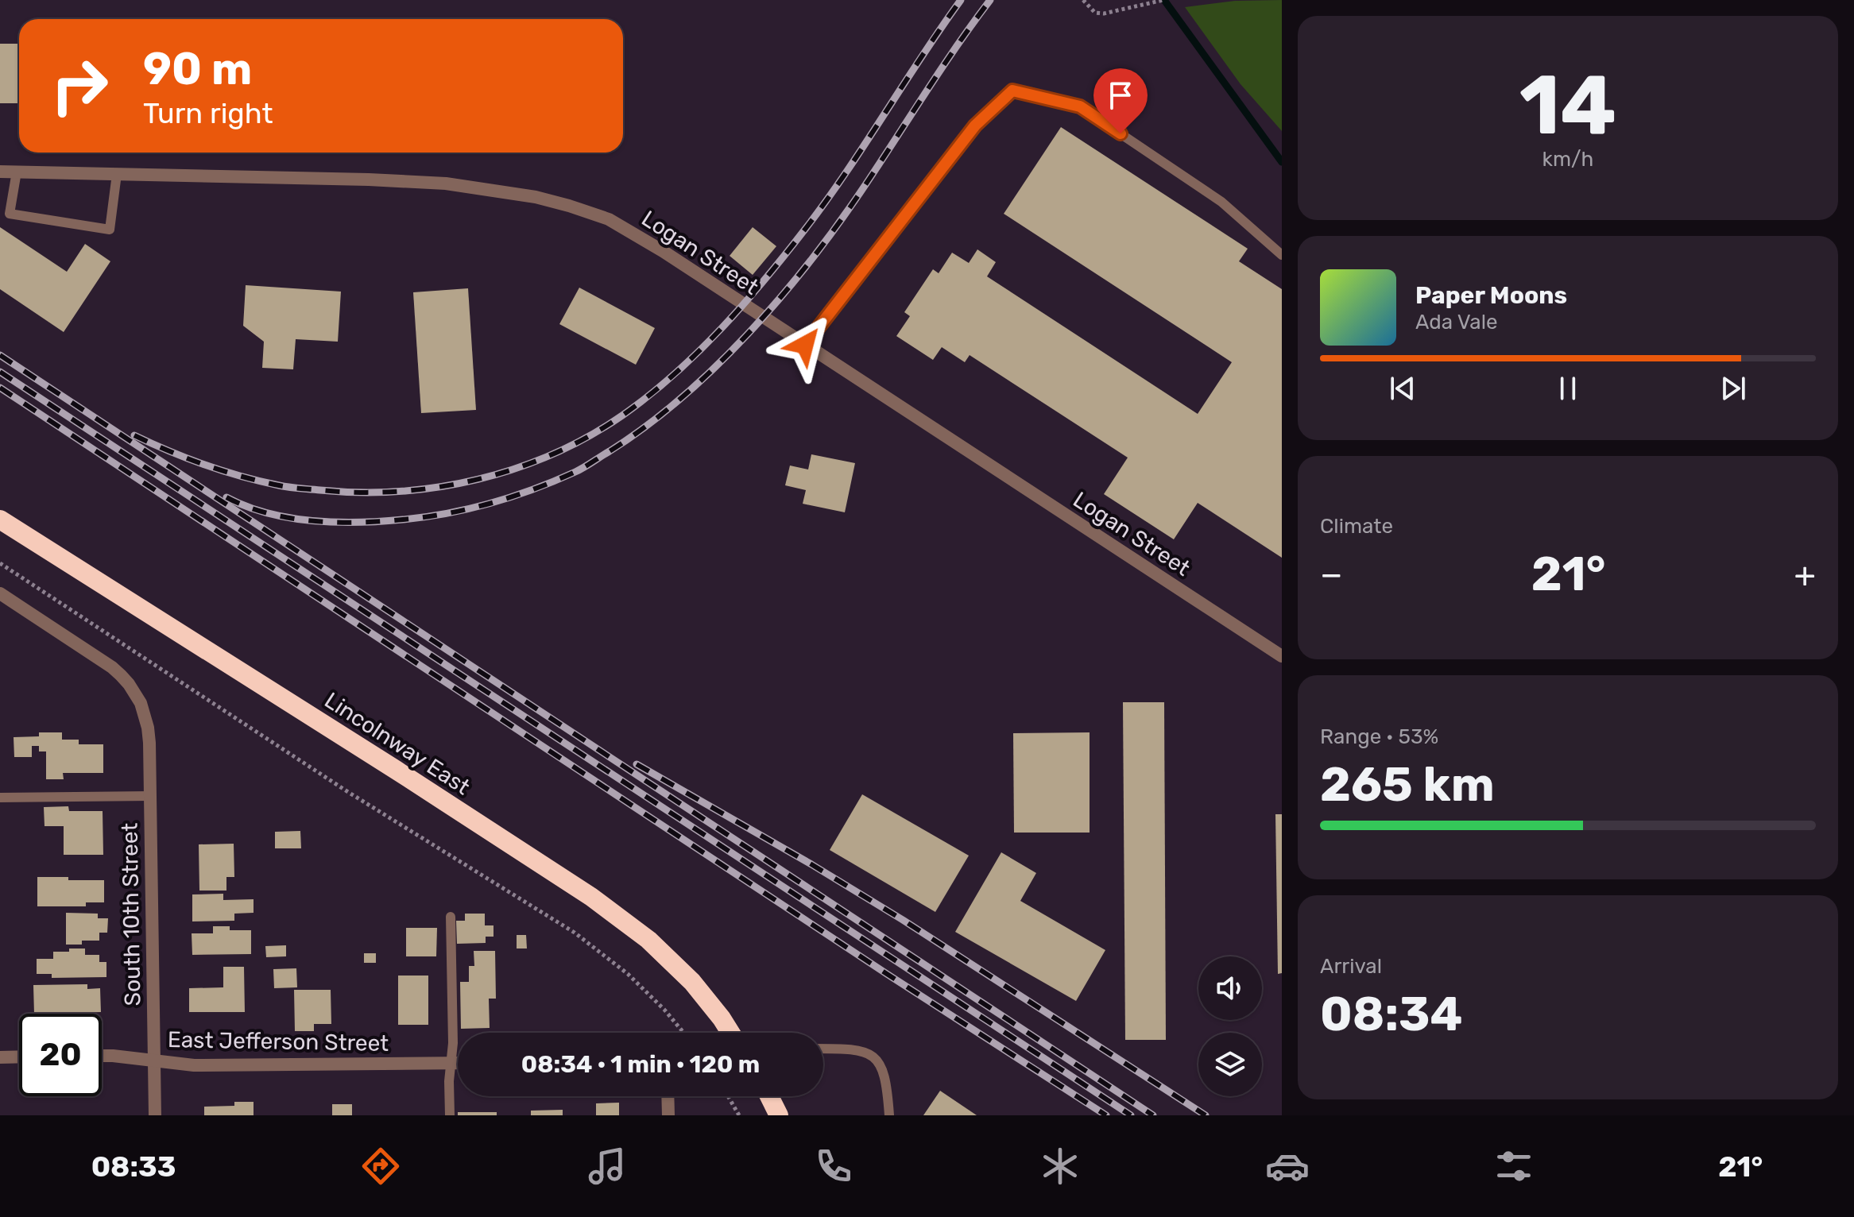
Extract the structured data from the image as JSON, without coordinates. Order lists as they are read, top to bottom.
{
  "streets": {
    "highway": ["Lincolnway East"],
    "street": ["Logan Street", "South 10th Street", "East Jefferson Street"]
  },
  "crossings": [
    ["South 10th Street", "East Jefferson Street"]
  ],
  "page": {
    "tile": [
      ["14", "km/h"],
      "Climate",
      ["Range · 53%", "265 km"],
      ["Arrival", "08:34"]
    ],
    "turn": ["90 m", "Turn right"],
    "song": ["Paper Moons", "Ada Vale"],
    "heat": ["−", "21°", "+"],
    "limit": "20",
    "trip": "08:34 · 1 min · 120 m",
    "tabs": ["08:33", "21°"]
  }
}
